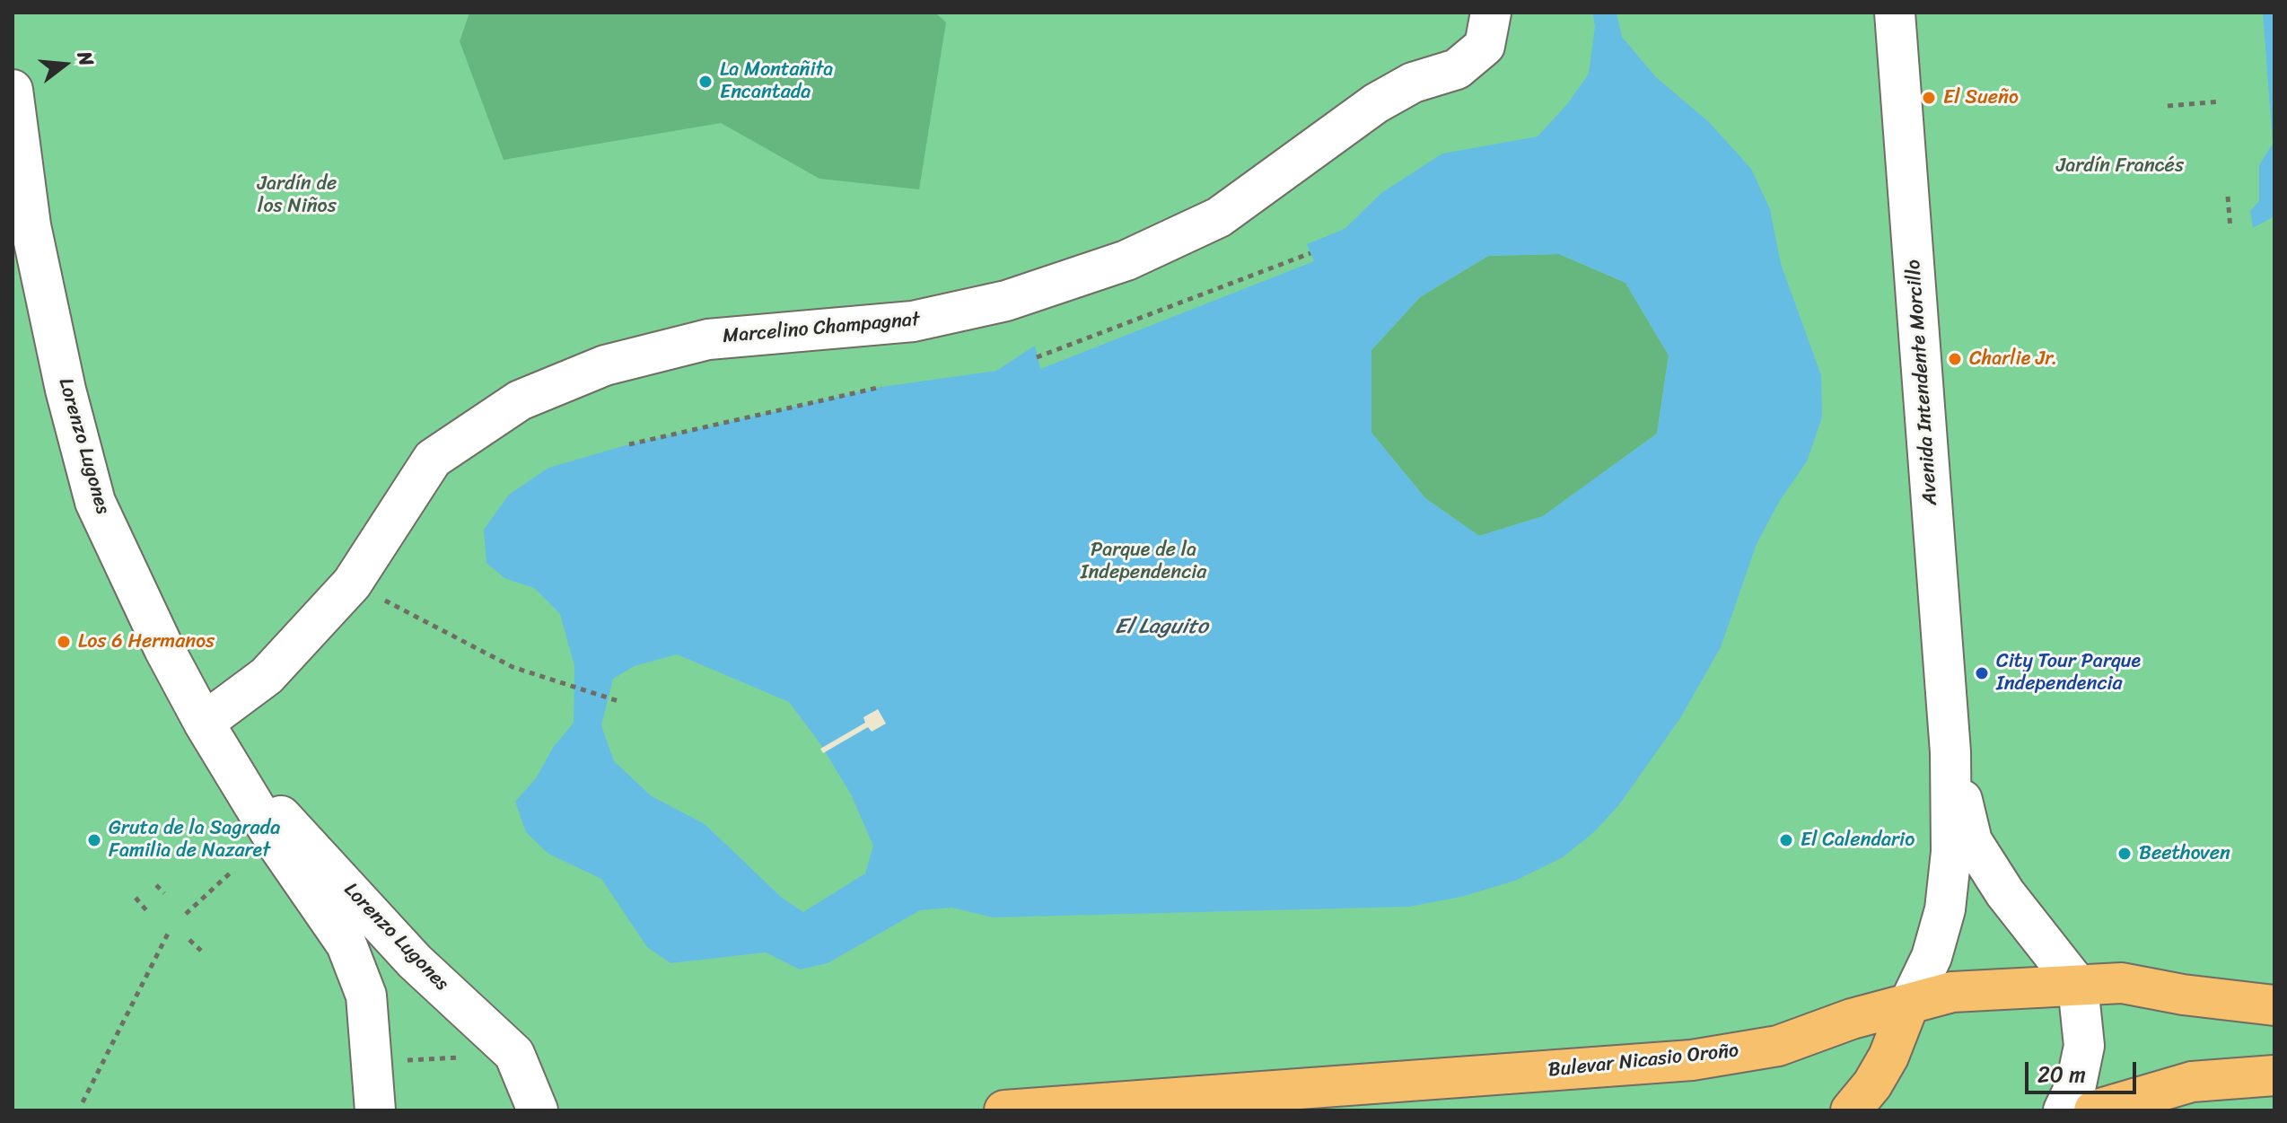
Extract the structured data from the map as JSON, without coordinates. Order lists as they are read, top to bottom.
{
  "streets": {
    "main road": ["Bulevar Nicasio Oroño"],
    "street": ["Marcelino Champagnat", "Avenida Intendente Morcillo", "Lorenzo Lugones"]
  },
  "crossings": [
    ["Marcelino Champagnat", "Lorenzo Lugones"],
    ["Avenida Intendente Morcillo", "Bulevar Nicasio Oroño"]
  ],
  "water": ["El Laguito"],
  "parks": ["Jardín Francés", "Jardín de los Niños", "Parque de la Independencia"],
  "places": [
    "La Montañita Encantada",
    "El Sueño",
    "Charlie Jr.",
    "Los 6 Hermanos",
    "City Tour Parque Independencia",
    "Gruta de la Sagrada Familia de Nazaret",
    "El Calendario",
    "Beethoven"
  ],
  "scale_bar": "20 m",
  "north": "right"
}
